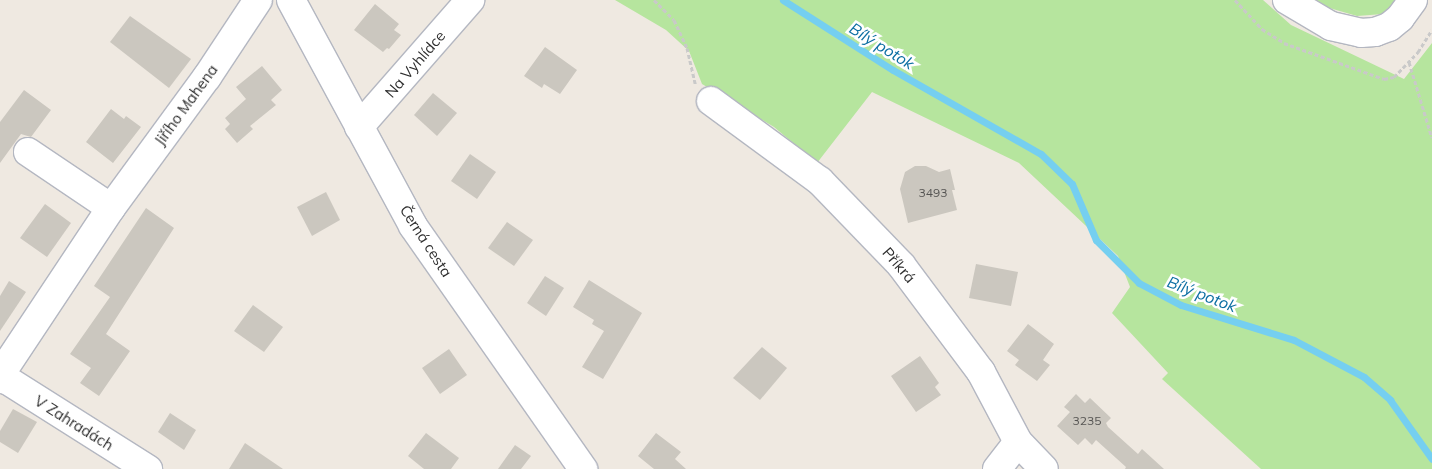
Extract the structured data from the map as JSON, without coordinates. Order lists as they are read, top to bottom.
{
  "streets": {
    "street": [
      "Na Vyhlídce",
      "Jiřího Mahena",
      "Černá cesta",
      "Příkrá",
      "V Zahradách"
    ]
  },
  "crossings": [
    ["Na Vyhlídce", "Černá cesta"]
  ],
  "water": ["Bílý potok"],
  "house_numbers": ["3493", "3235"]
}
